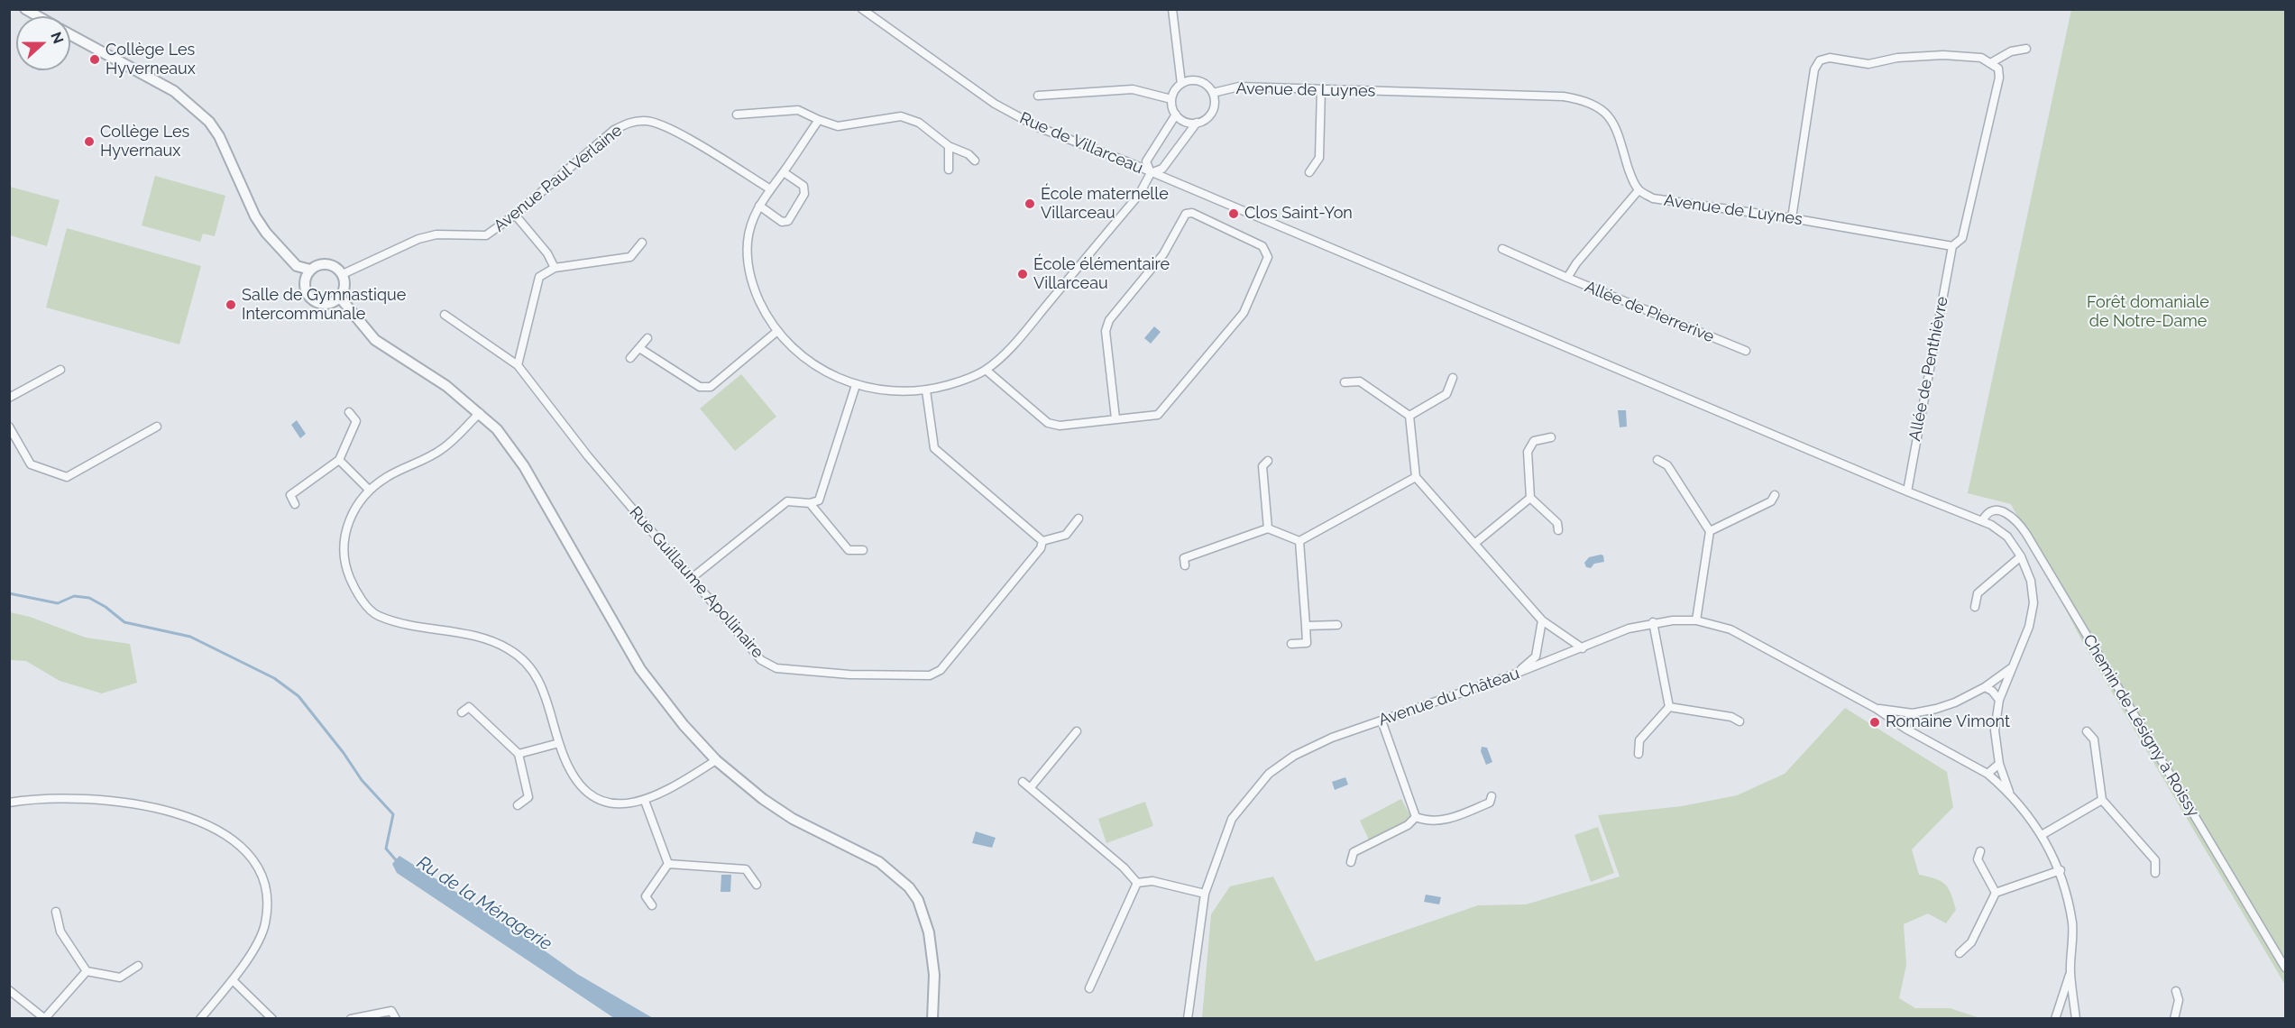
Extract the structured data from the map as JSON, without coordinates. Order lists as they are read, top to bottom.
{
  "streets": {
    "street": [
      "Avenue de Luynes",
      "Rue de Villarceau",
      "Avenue Paul Verlaine",
      "Allée de Pierrerive",
      "Allée de Penthièvre",
      "Rue Guillaume Apollinaire",
      "Avenue du Château",
      "Chemin de Lésigny à Roissy"
    ]
  },
  "crossings": [
    ["Avenue de Luynes", "Rue de Villarceau"],
    ["Avenue de Luynes", "Allée de Pierrerive"],
    ["Avenue de Luynes", "Allée de Penthièvre"],
    ["Rue de Villarceau", "Allée de Penthièvre"],
    ["Rue de Villarceau", "Avenue du Château"],
    ["Rue de Villarceau", "Chemin de Lésigny à Roissy"]
  ],
  "water": ["Ru de la Ménagerie"],
  "parks": ["Forêt domaniale de Notre-Dame"],
  "places": [
    "Collège Les Hyverneaux",
    "Collège Les Hyvernaux",
    "École maternelle Villarceau",
    "Clos Saint-Yon",
    "École élémentaire Villarceau",
    "Salle de Gymnastique Intercommunale",
    "Romaine Vimont"
  ],
  "north": "right"
}
